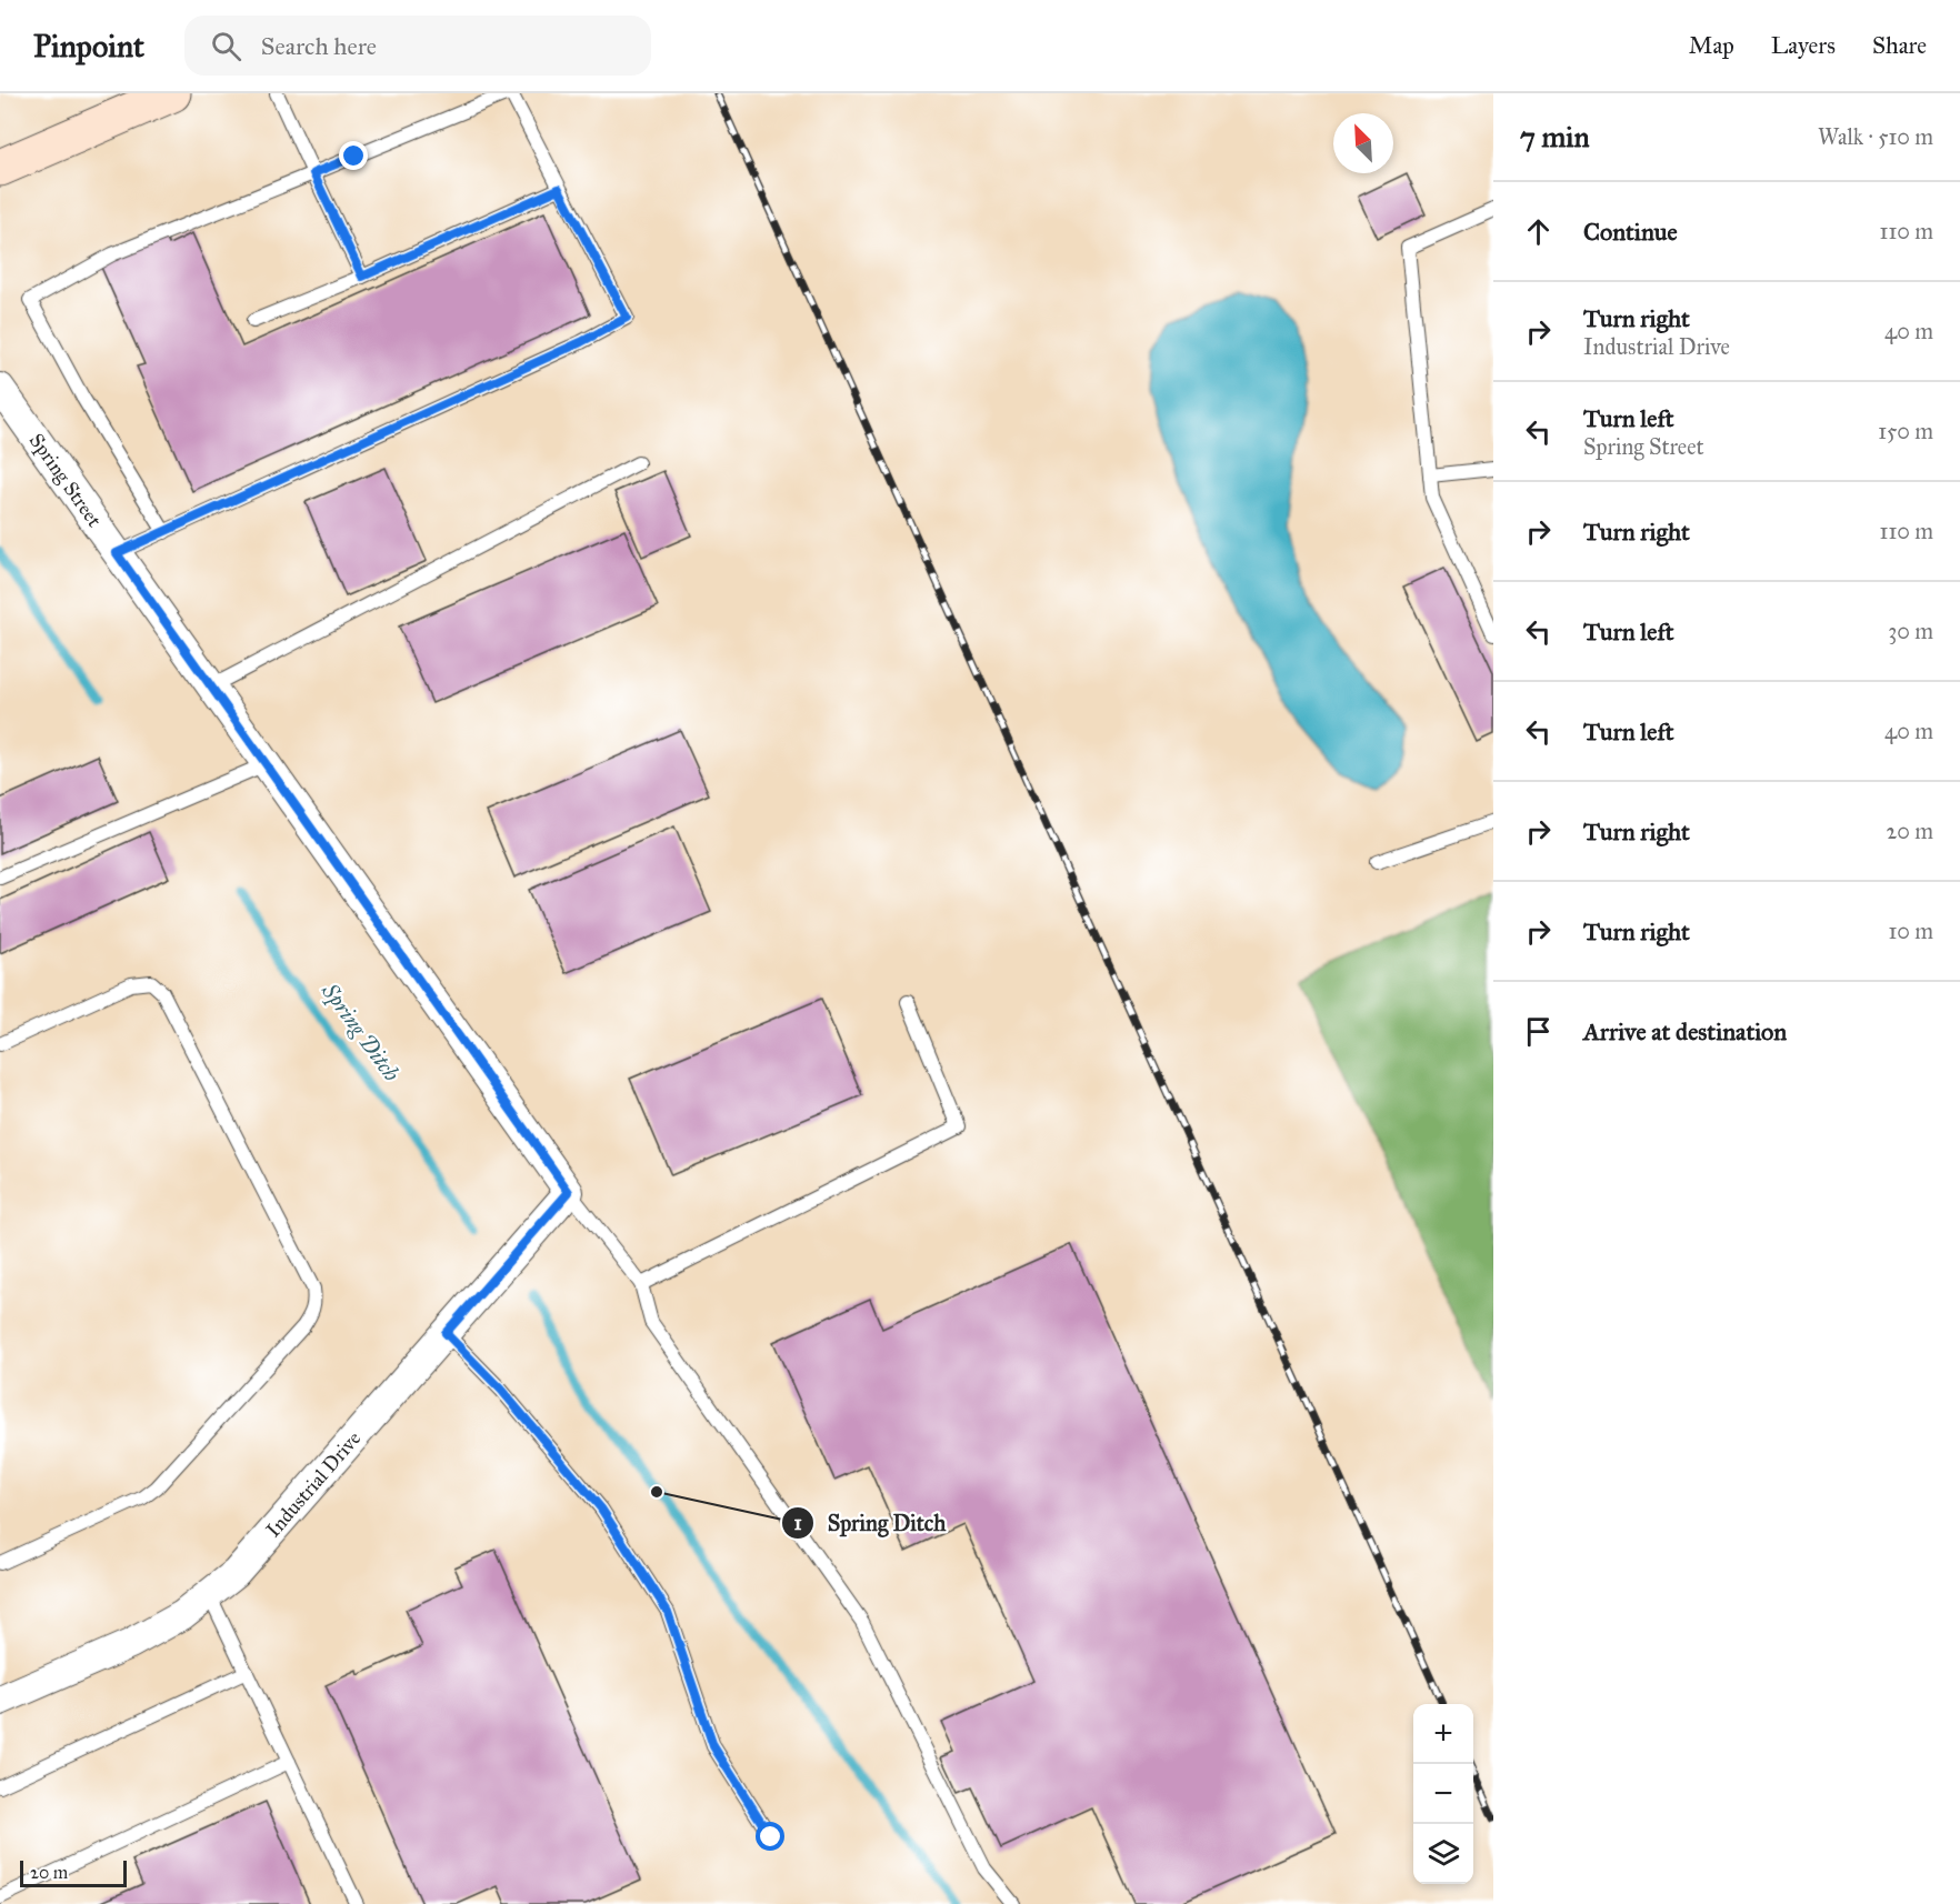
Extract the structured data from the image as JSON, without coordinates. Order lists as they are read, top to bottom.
{
  "streets": {
    "street": ["Spring Street", "Industrial Drive"]
  },
  "crossings": [
    ["Spring Street", "Industrial Drive"]
  ],
  "water": ["Spring Ditch"],
  "places": ["Spring Ditch"],
  "scale_bar": "20 m",
  "north": "top left",
  "page": {
    "header": "Pinpoint",
    "search": "Search here",
    "nav": ["Map", "Layers", "Share"],
    "heading": ["7 min", "Walk · 510 m"],
    "list": [
      ["Continue", "110 m"],
      ["Turn right", "Industrial Drive", "40 m"],
      ["Turn left", "Spring Street", "150 m"],
      ["Turn right", "110 m"],
      ["Turn left", "30 m"],
      ["Turn left", "40 m"],
      ["Turn right", "20 m"],
      ["Turn right", "10 m"],
      "Arrive at destination"
    ],
    "map_buttons": ["+", "−"],
    "scale": "20 m"
  }
}
